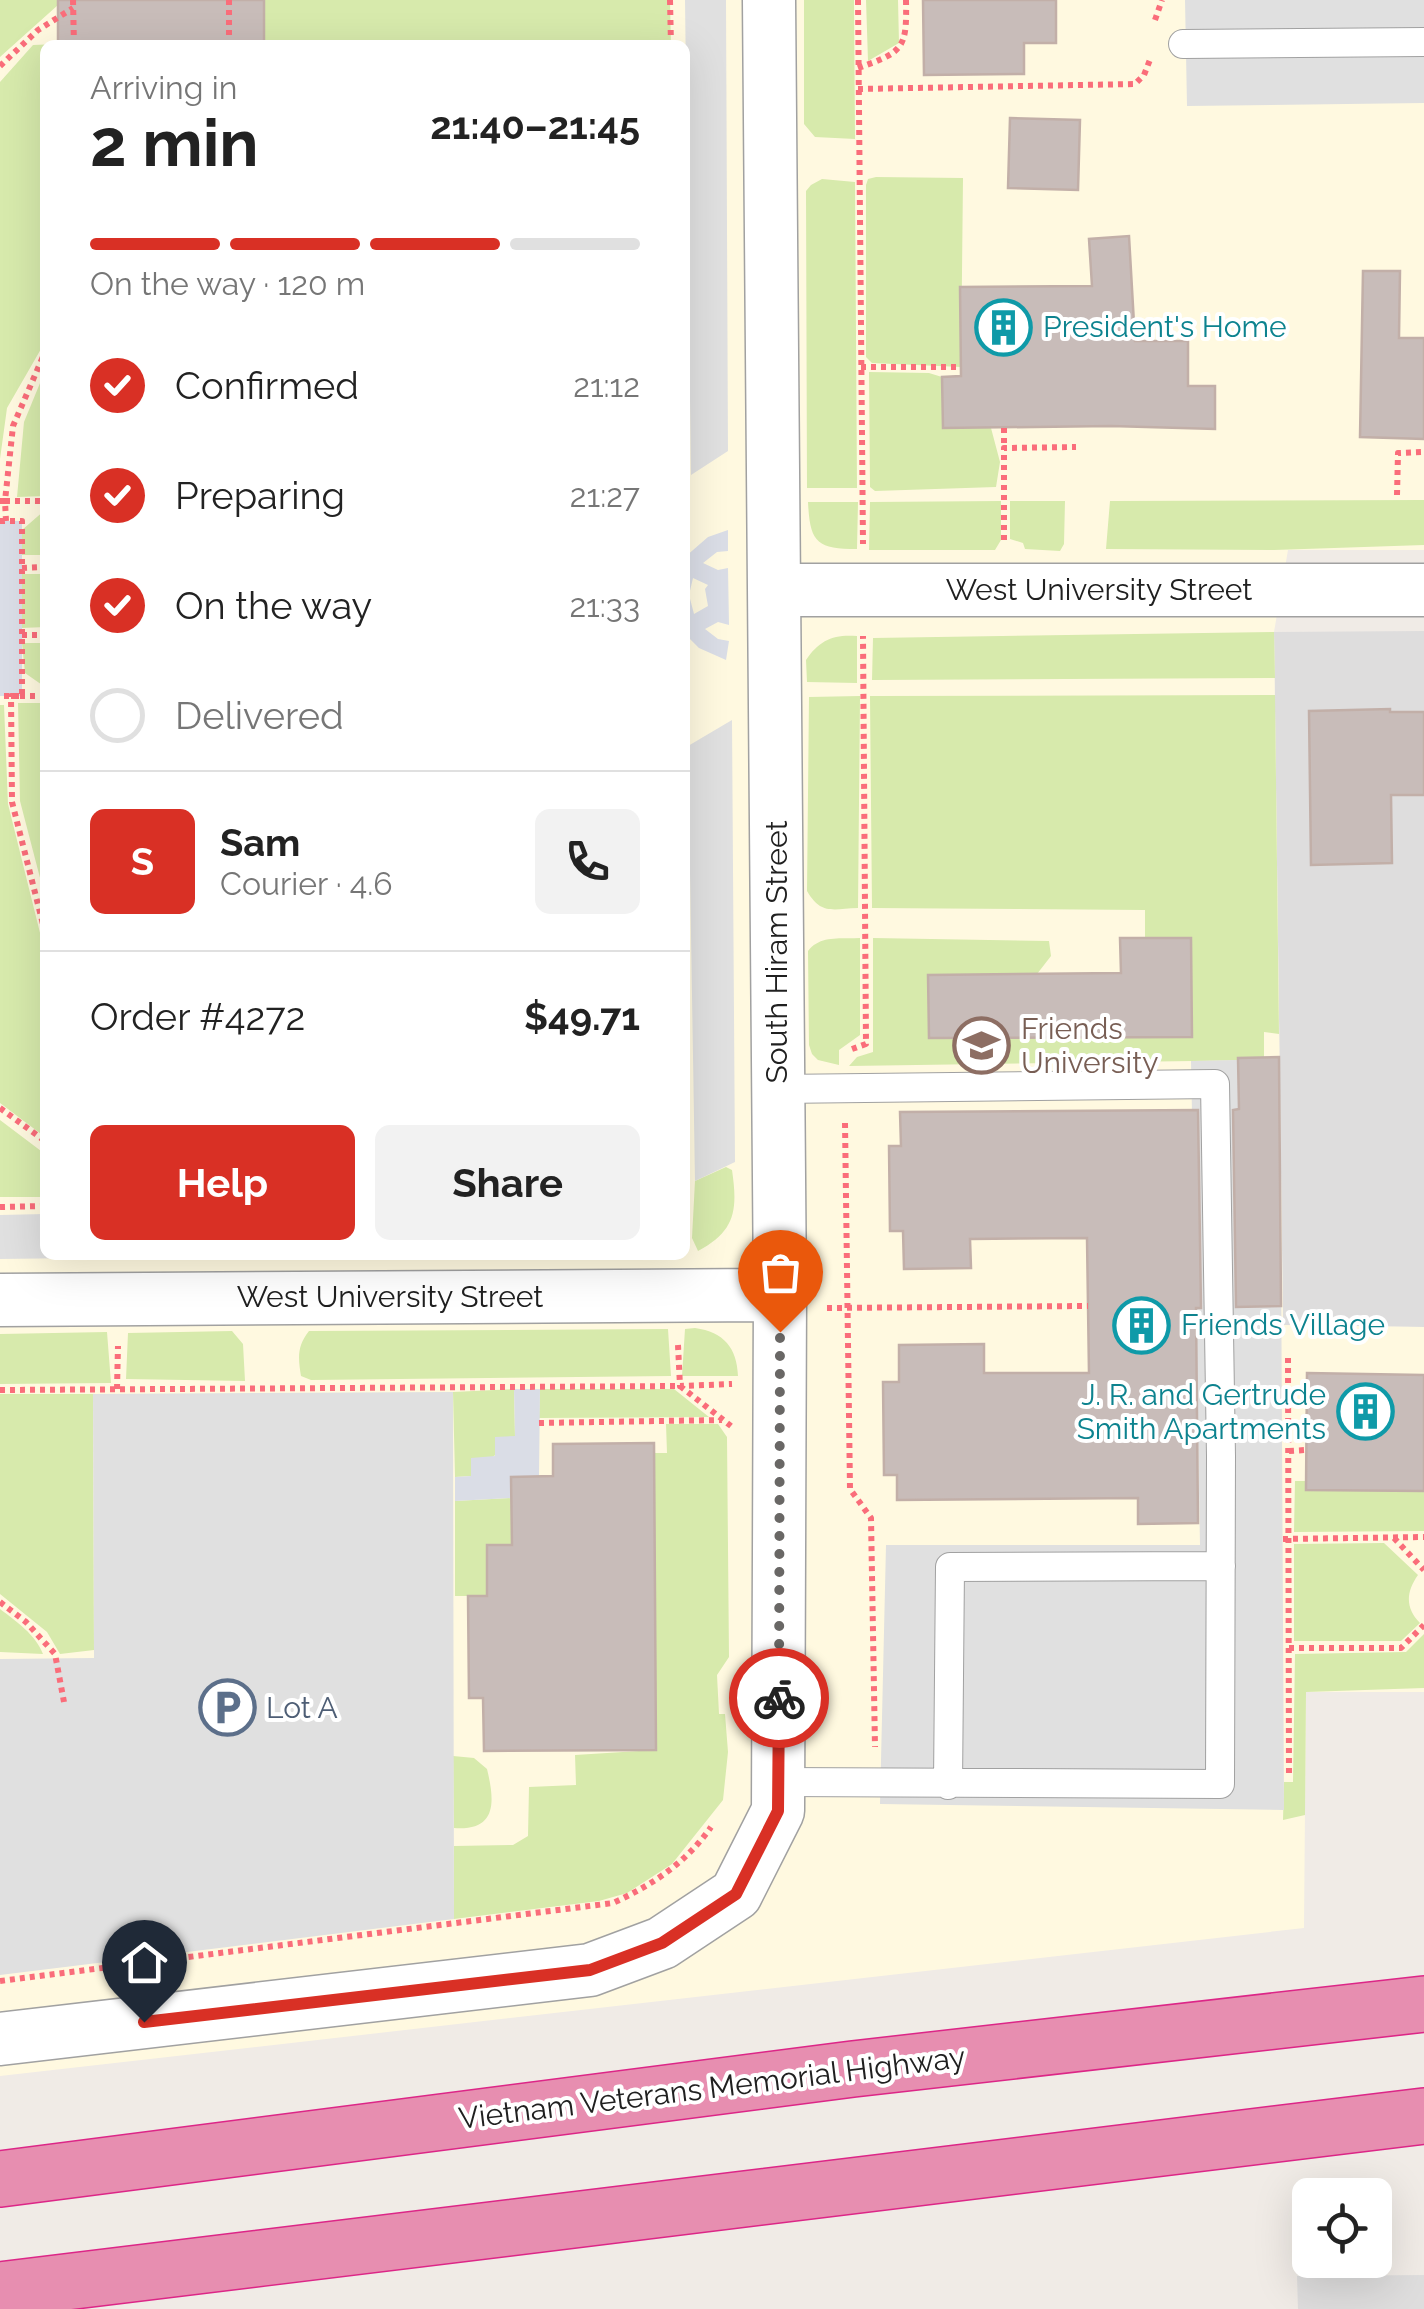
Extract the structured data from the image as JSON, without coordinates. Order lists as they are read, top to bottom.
{
  "streets": {
    "highway": ["Vietnam Veterans Memorial Highway"],
    "street": ["West University Street", "South Hiram Street"]
  },
  "crossings": [
    ["West University Street", "South Hiram Street"]
  ],
  "places": {
    "building": ["President's Home", "Friends Village", "J. R. and Gertrude Smith Apartments"],
    "school or university": ["Friends University"],
    "parking": ["Lot A"]
  },
  "page": {
    "heading": ["2 min", "Arriving in", "21:40–21:45"],
    "panel": [
      "Sam",
      "Courier · 4.6",
      "Order #4272",
      "$49.71"
    ],
    "bar": "On the way · 120 m",
    "list": [
      ["Confirmed", "21:12"],
      ["Preparing", "21:27"],
      ["On the way", "21:33"],
      "Delivered"
    ],
    "round": "S",
    "buttons": ["Help", "Share"]
  }
}
